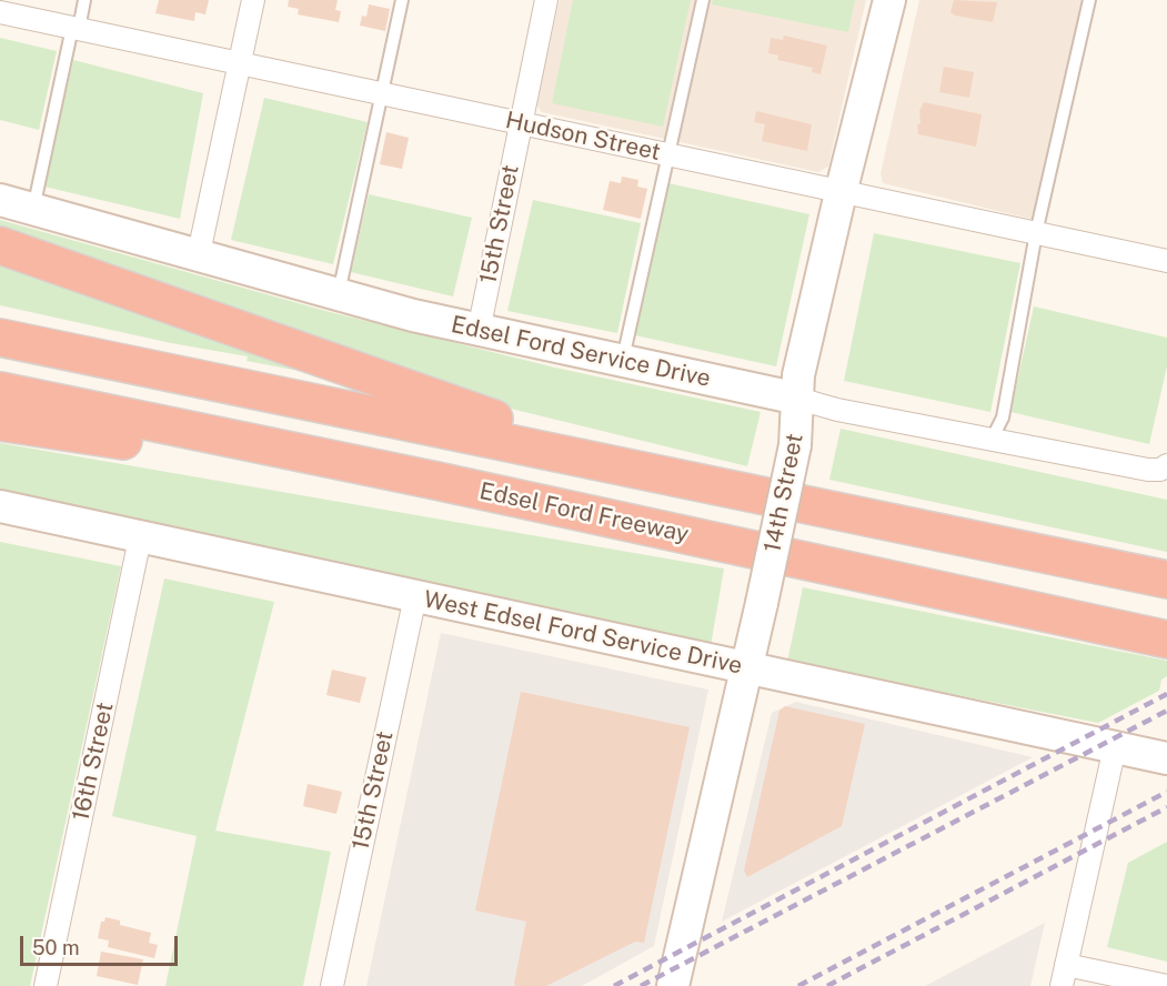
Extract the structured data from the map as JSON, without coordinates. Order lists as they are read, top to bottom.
{
  "streets": {
    "highway": ["Edsel Ford Freeway"],
    "street": [
      "Hudson Street",
      "15th Street",
      "Edsel Ford Service Drive",
      "14th Street",
      "West Edsel Ford Service Drive",
      "16th Street"
    ]
  },
  "crossings": [
    ["Hudson Street", "15th Street"],
    ["Hudson Street", "14th Street"],
    ["15th Street", "Edsel Ford Service Drive"],
    ["15th Street", "West Edsel Ford Service Drive"],
    ["Edsel Ford Service Drive", "14th Street"],
    ["14th Street", "West Edsel Ford Service Drive"],
    ["West Edsel Ford Service Drive", "16th Street"]
  ],
  "scale_bar": "50 m"
}
